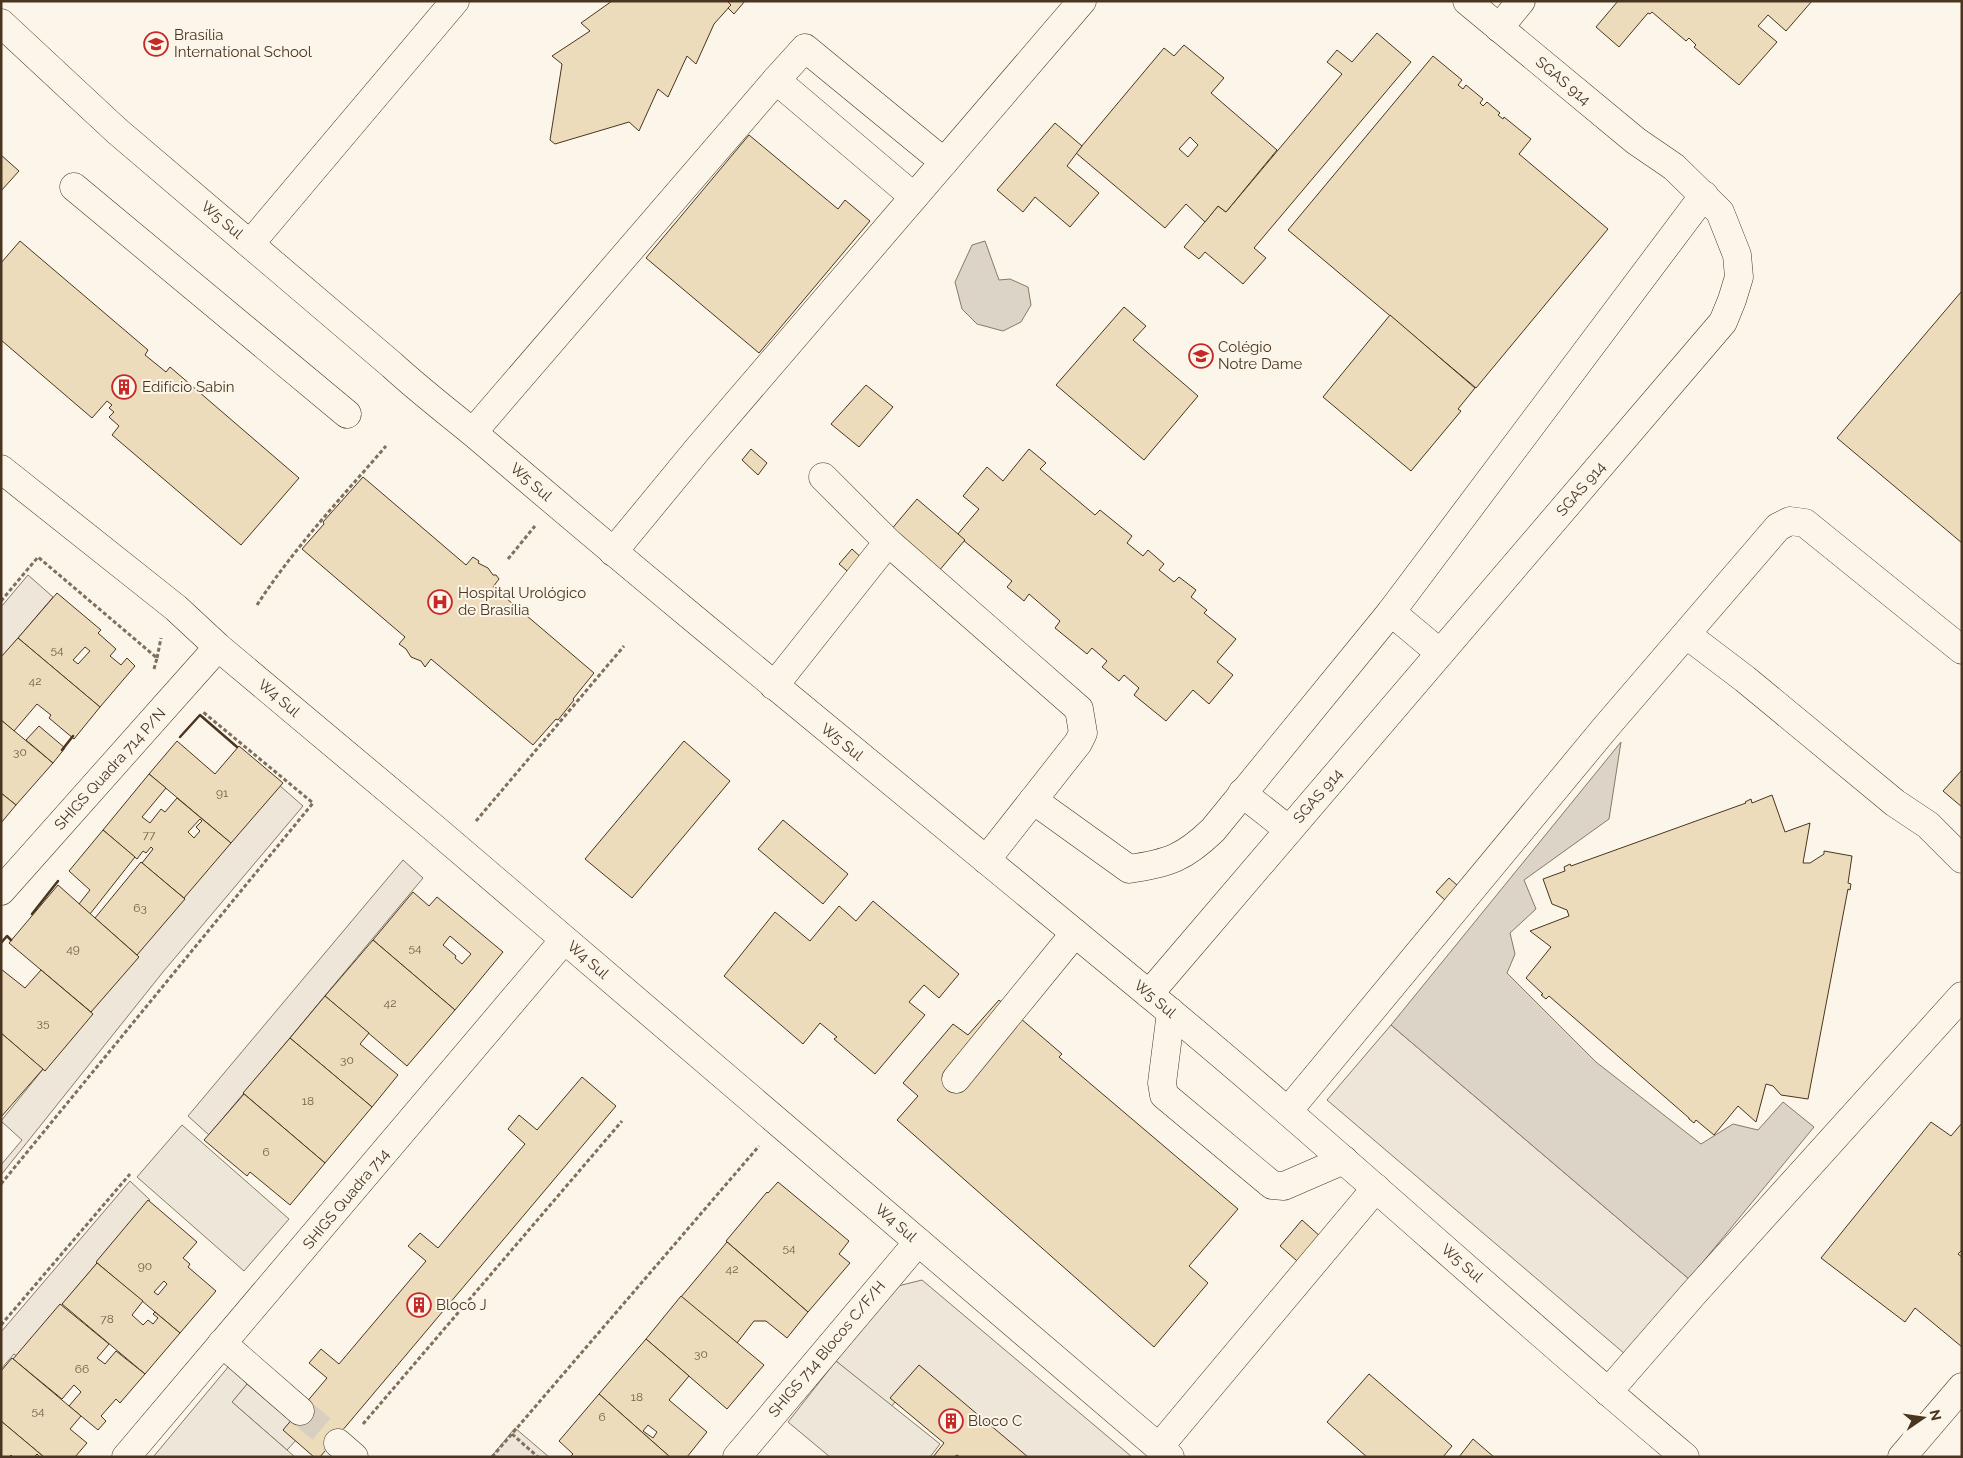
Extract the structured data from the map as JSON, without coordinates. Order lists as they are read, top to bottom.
{
  "streets": {
    "main road": [
      "SGAS 914",
      "W5 Sul",
      "W4 Sul",
      "SHIGS Quadra 714 P/N",
      "SHIGS Quadra 714",
      "SHIGS 714 Blocos C/F/H"
    ]
  },
  "crossings": [
    ["SGAS 914", "W5 Sul"],
    ["W4 Sul", "SHIGS Quadra 714 P/N"],
    ["W4 Sul", "SHIGS Quadra 714"],
    ["W4 Sul", "SHIGS 714 Blocos C/F/H"]
  ],
  "places": {
    "school or university": ["Brasília International School", "Colégio Notre Dame"],
    "building": ["Edifício Sabin", "Bloco J", "Bloco C"],
    "hospital": ["Hospital Urológico de Brasília"]
  },
  "house_numbers": [
    "54",
    "42",
    "30",
    "91",
    "77",
    "63",
    "54",
    "49",
    "42",
    "35",
    "30",
    "18",
    "6",
    "54",
    "90",
    "42",
    "78",
    "30",
    "66",
    "18",
    "54",
    "6"
  ],
  "north": "right"
}
